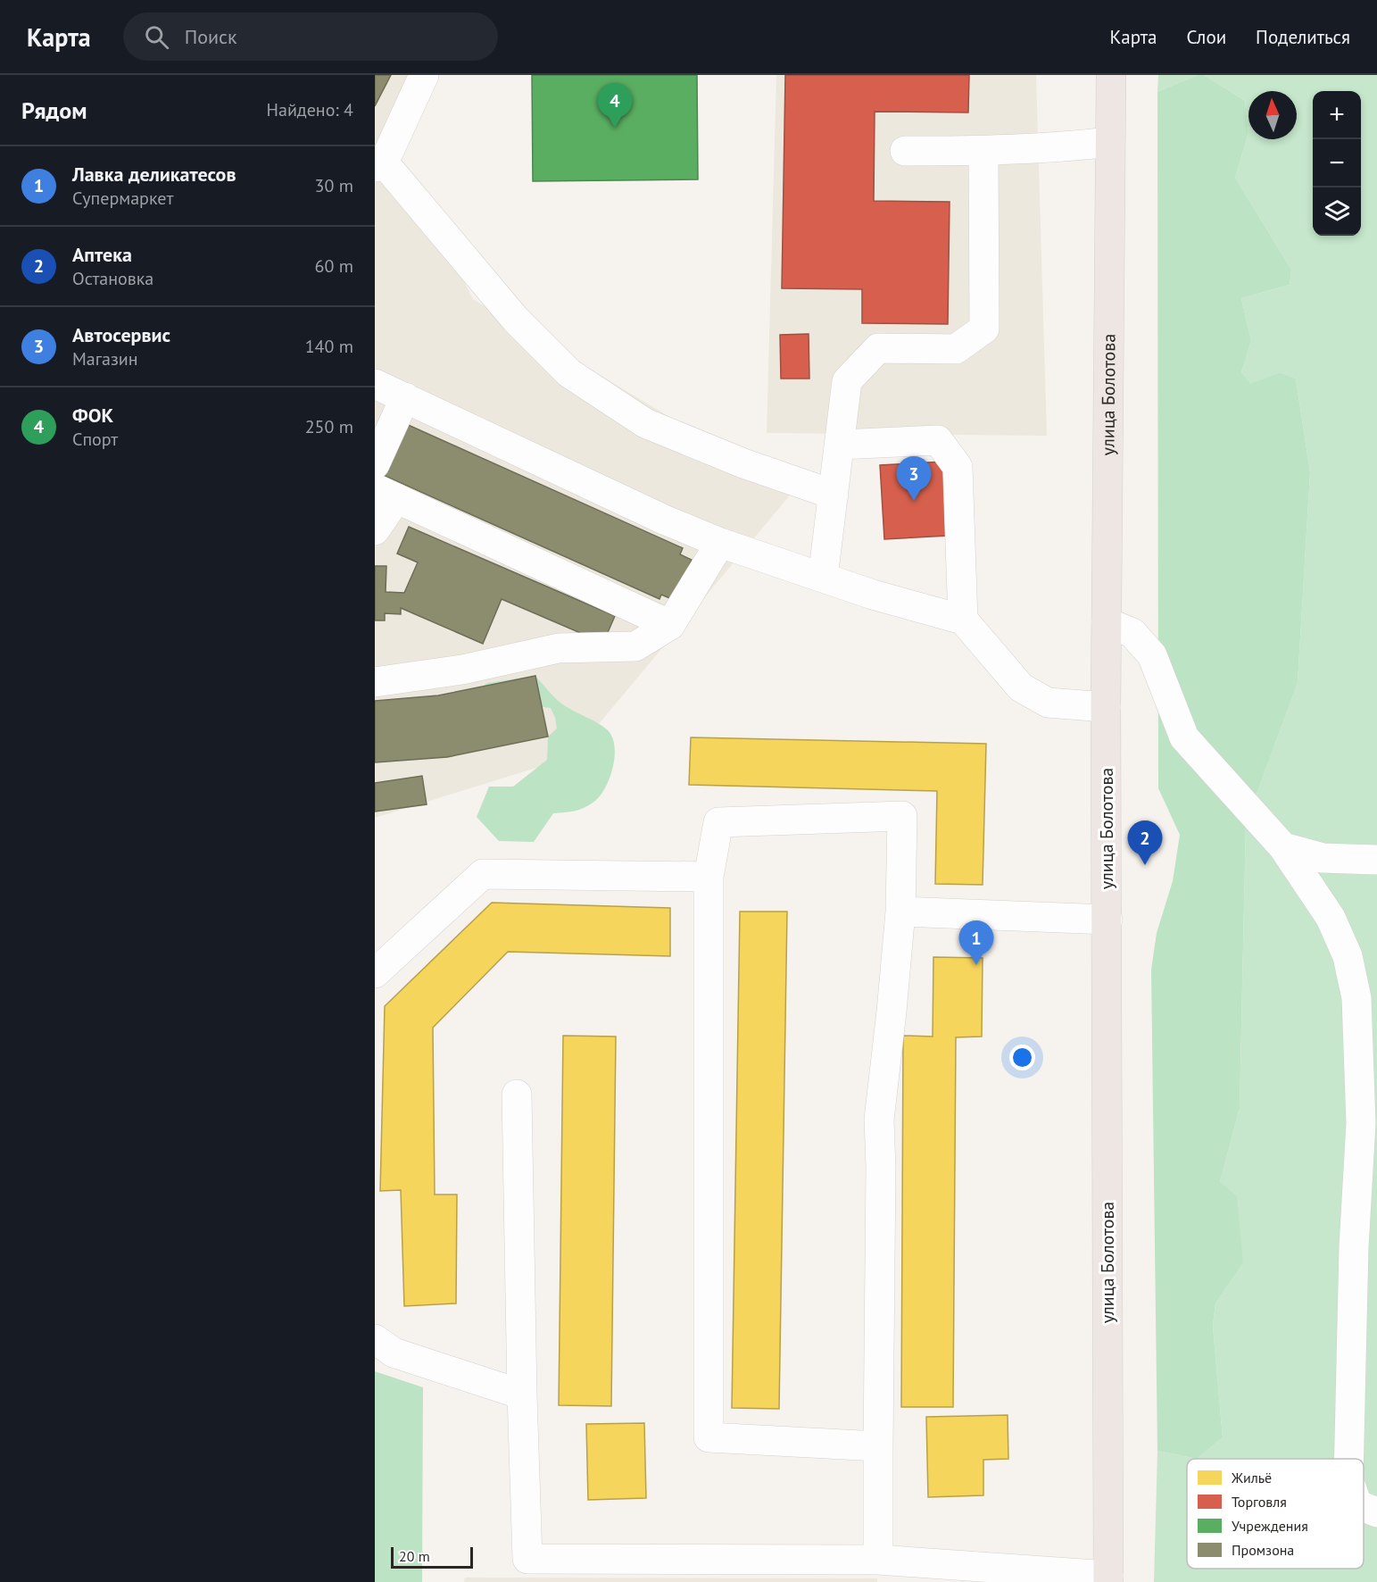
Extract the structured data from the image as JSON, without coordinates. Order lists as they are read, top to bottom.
{
  "streets": {
    "main road": ["улица Болотова"]
  },
  "legend": [
    "Жильё",
    "Торговля",
    "Учреждения",
    "Промзона"
  ],
  "scale_bar": "20 m",
  "north": "top",
  "page": {
    "header": "Карта",
    "search": "Поиск",
    "nav": ["Карта", "Слои", "Поделиться"],
    "heading": ["Рядом", "Найдено: 4"],
    "pins": [
      "4",
      "3",
      "2",
      "1"
    ],
    "map_buttons": ["+", "−"],
    "list": [
      {
        "mark": "1",
        "name": "Лавка деликатесов",
        "note": "Супермаркет",
        "value": "30 m"
      },
      {
        "mark": "2",
        "name": "Аптека",
        "note": "Остановка",
        "value": "60 m"
      },
      {
        "mark": "3",
        "name": "Автосервис",
        "note": "Магазин",
        "value": "140 m"
      },
      {
        "mark": "4",
        "name": "ФОК",
        "note": "Спорт",
        "value": "250 m"
      }
    ],
    "scale": "20 m"
  }
}
